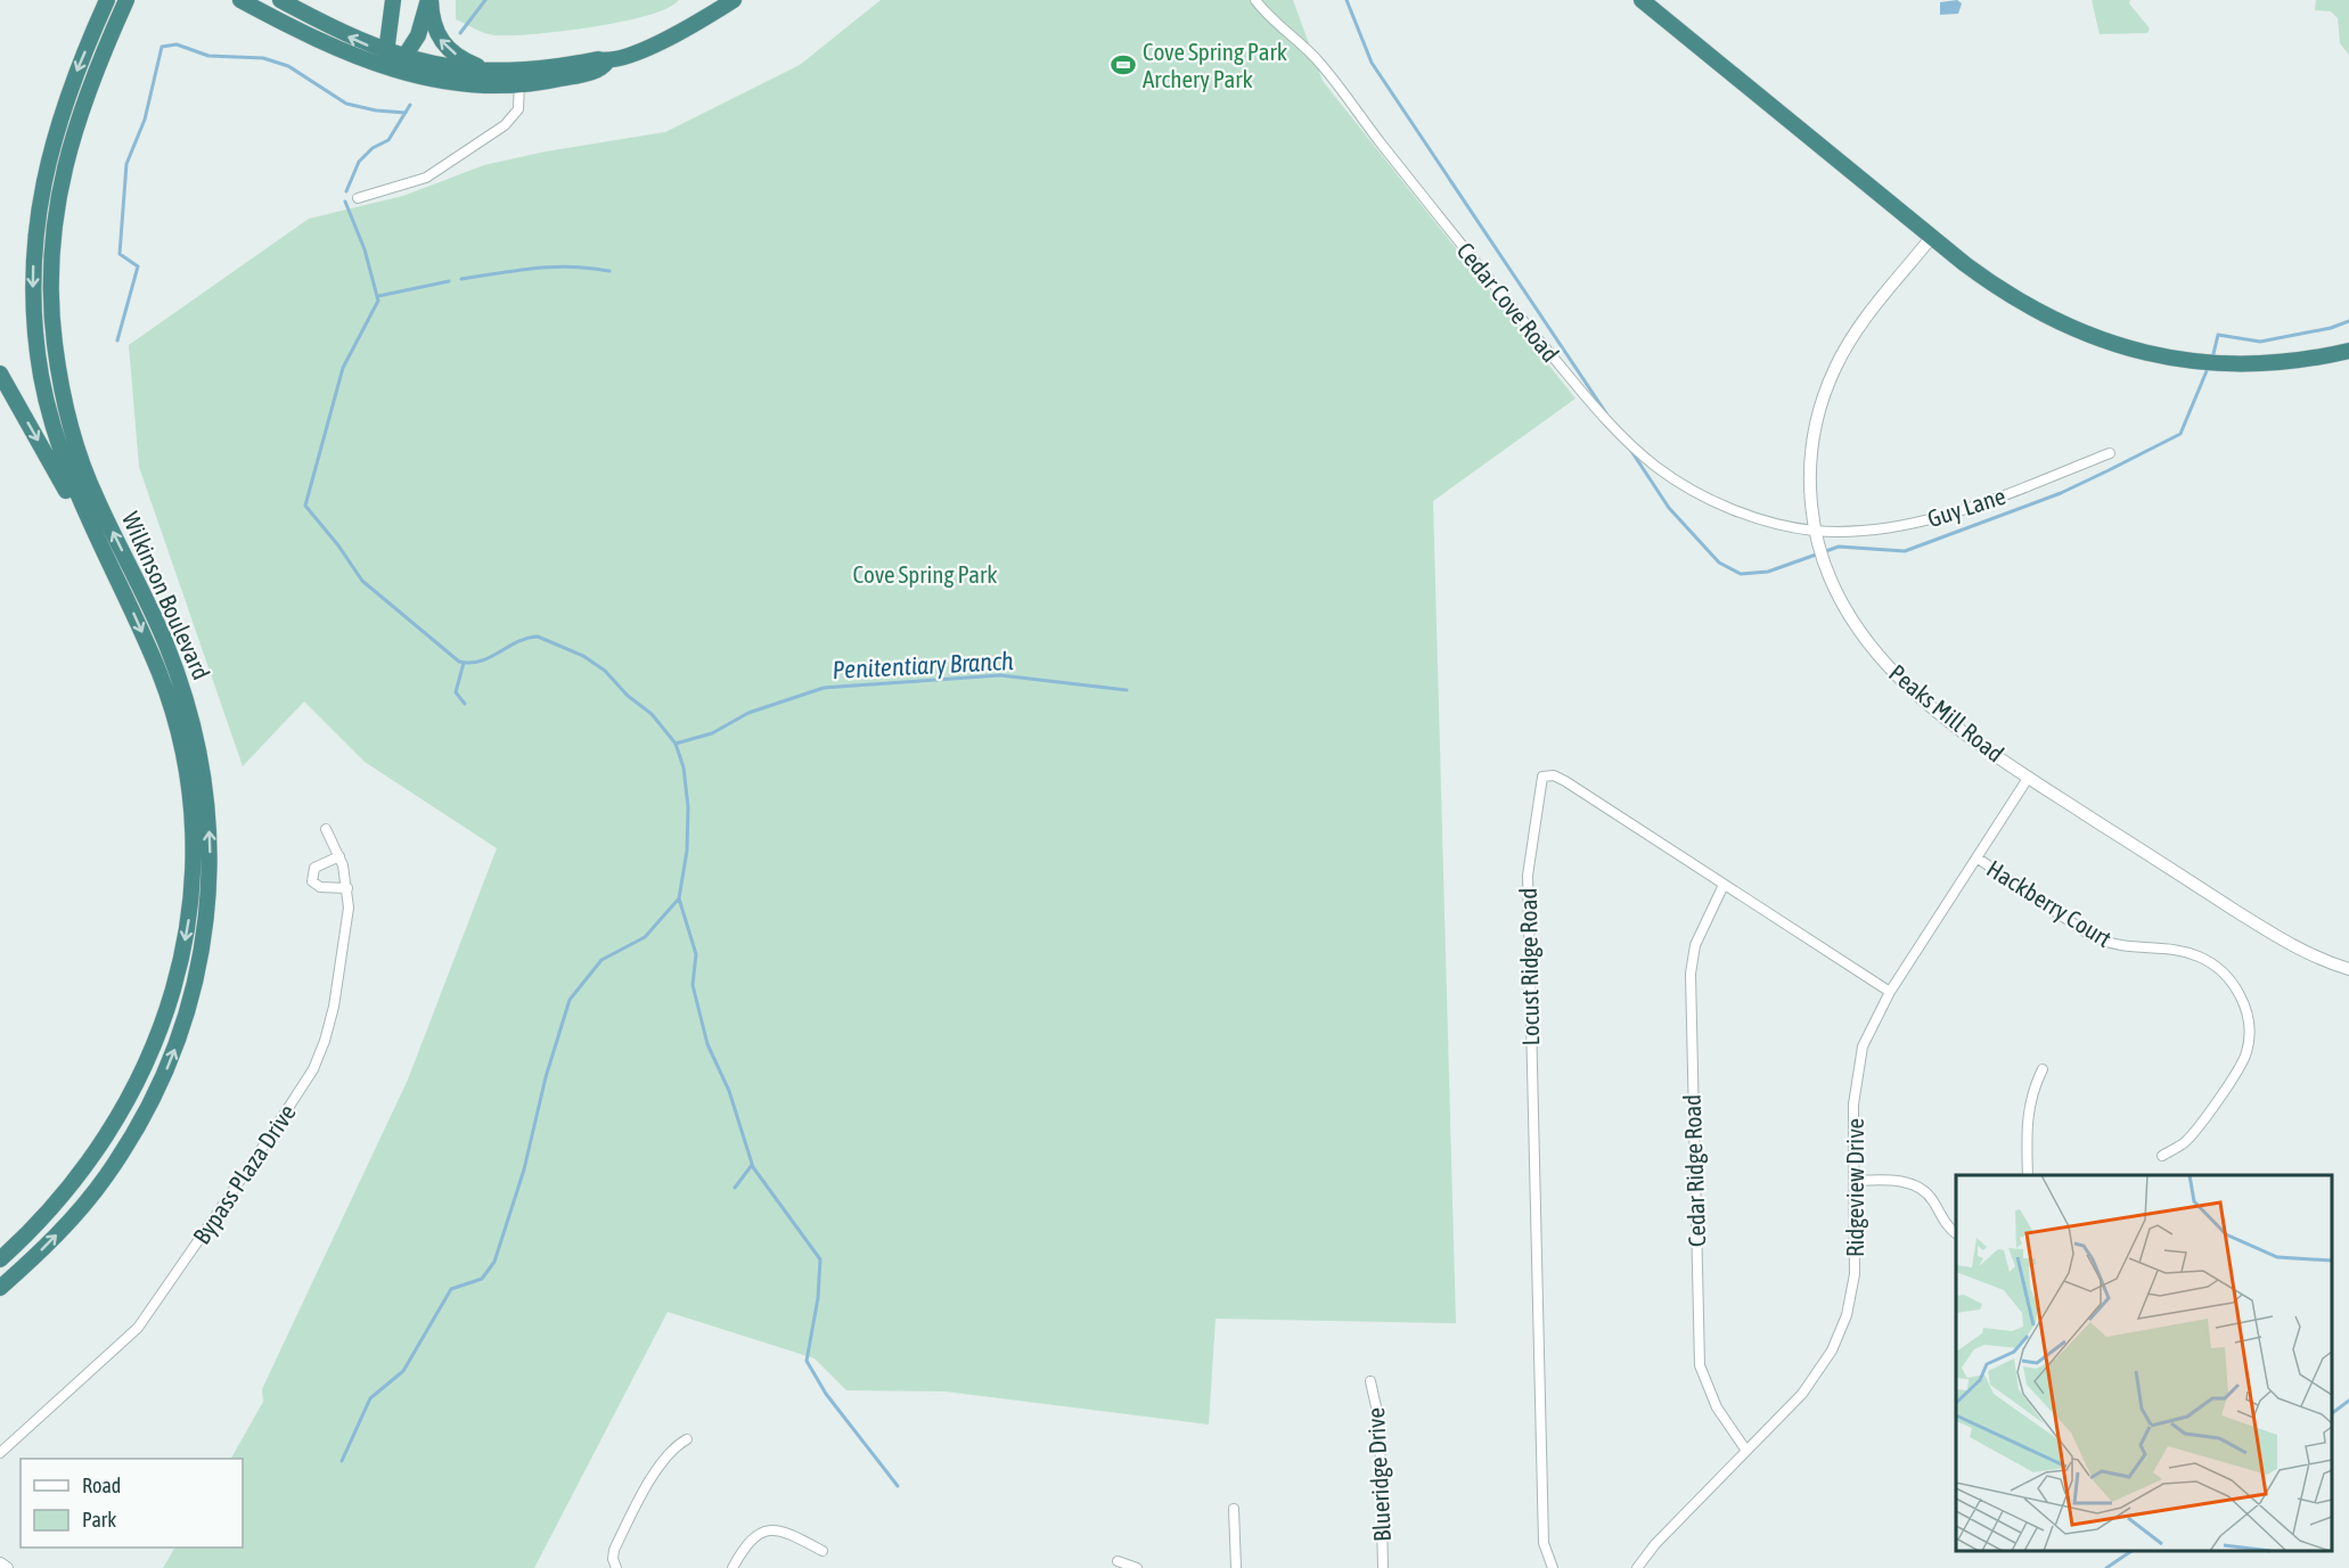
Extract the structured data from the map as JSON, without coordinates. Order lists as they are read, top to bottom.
{
  "streets": {
    "highway": ["Wilkinson Boulevard"],
    "street": [
      "Cedar Cove Road",
      "Guy Lane",
      "Peaks Mill Road",
      "Hackberry Court",
      "Locust Ridge Road",
      "Cedar Ridge Road",
      "Bypass Plaza Drive",
      "Ridgeview Drive",
      "Blueridge Drive"
    ]
  },
  "crossings": [
    ["Cedar Cove Road", "Guy Lane"],
    ["Cedar Cove Road", "Peaks Mill Road"],
    ["Guy Lane", "Peaks Mill Road"],
    ["Peaks Mill Road", "Ridgeview Drive"],
    ["Hackberry Court", "Ridgeview Drive"],
    ["Locust Ridge Road", "Cedar Ridge Road"],
    ["Locust Ridge Road", "Ridgeview Drive"],
    ["Cedar Ridge Road", "Ridgeview Drive"]
  ],
  "water": ["Penitentiary Branch"],
  "parks": ["Cove Spring Park"],
  "places": {
    "sports": ["Cove Spring Park Archery Park"]
  },
  "legend": ["Road", "Park"]
}
